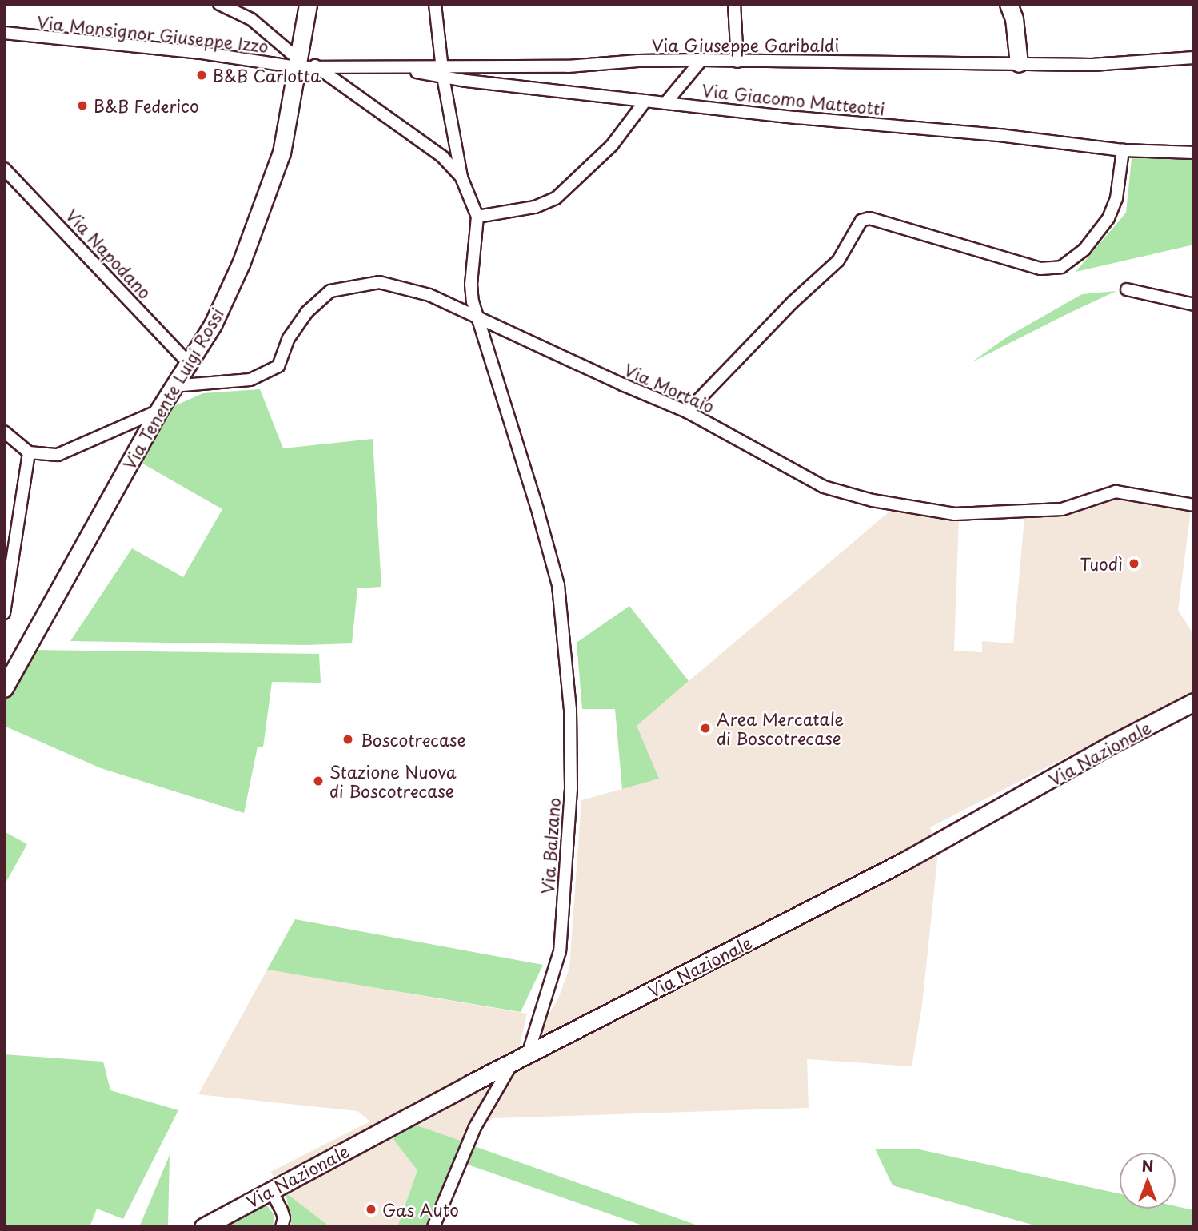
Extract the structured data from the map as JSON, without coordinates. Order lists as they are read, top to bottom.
{
  "streets": {
    "street": [
      "Via Monsignor Giuseppe Izzo",
      "Via Giuseppe Garibaldi",
      "Via Giacomo Matteotti",
      "Via Napodano",
      "Via Mortaio",
      "Via Tenente Luigi Rossi",
      "Via Nazionale",
      "Via Balzano"
    ]
  },
  "crossings": [
    ["Via Monsignor Giuseppe Izzo", "Via Tenente Luigi Rossi"],
    ["Via Giuseppe Garibaldi", "Via Giacomo Matteotti"],
    ["Via Napodano", "Via Tenente Luigi Rossi"],
    ["Via Mortaio", "Via Tenente Luigi Rossi"],
    ["Via Mortaio", "Via Balzano"],
    ["Via Nazionale", "Via Balzano"]
  ],
  "places": [
    "B&B Carlotta",
    "B&B Federico",
    "Tuodì",
    "Area Mercatale di Boscotrecase",
    "Boscotrecase",
    "Stazione Nuova di Boscotrecase",
    "Gas Auto"
  ],
  "north": "top"
}
